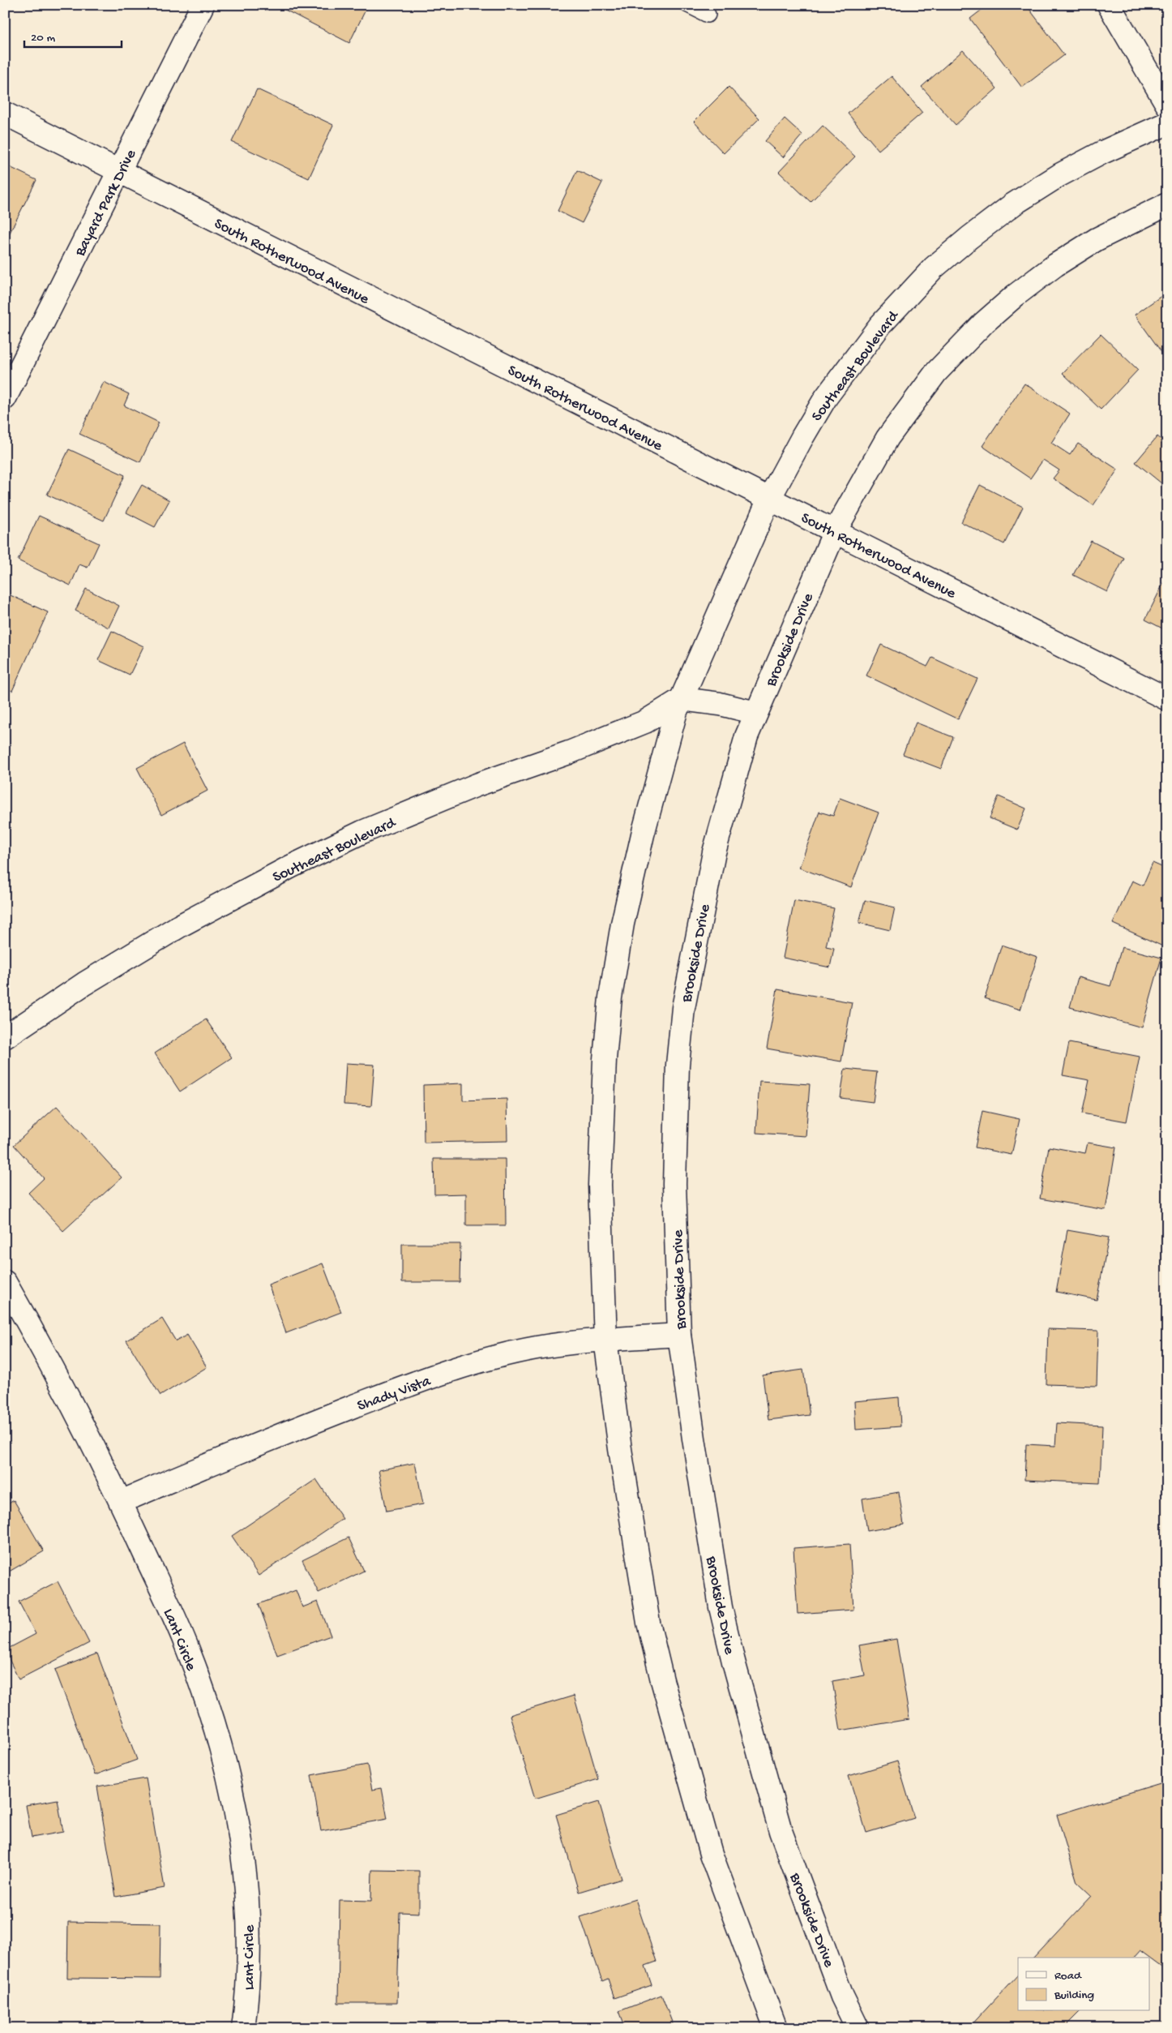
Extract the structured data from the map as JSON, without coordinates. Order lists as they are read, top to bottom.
{
  "streets": {
    "street": [
      "Bayard Park Drive",
      "South Rotherwood Avenue",
      "Southeast Boulevard",
      "Brookside Drive",
      "Shady Vista",
      "Lant Circle"
    ]
  },
  "crossings": [
    ["Bayard Park Drive", "South Rotherwood Avenue"],
    ["South Rotherwood Avenue", "Southeast Boulevard"],
    ["South Rotherwood Avenue", "Brookside Drive"],
    ["Brookside Drive", "Shady Vista"],
    ["Shady Vista", "Lant Circle"]
  ],
  "legend": ["Road", "Building"],
  "scale_bar": "20 m"
}
